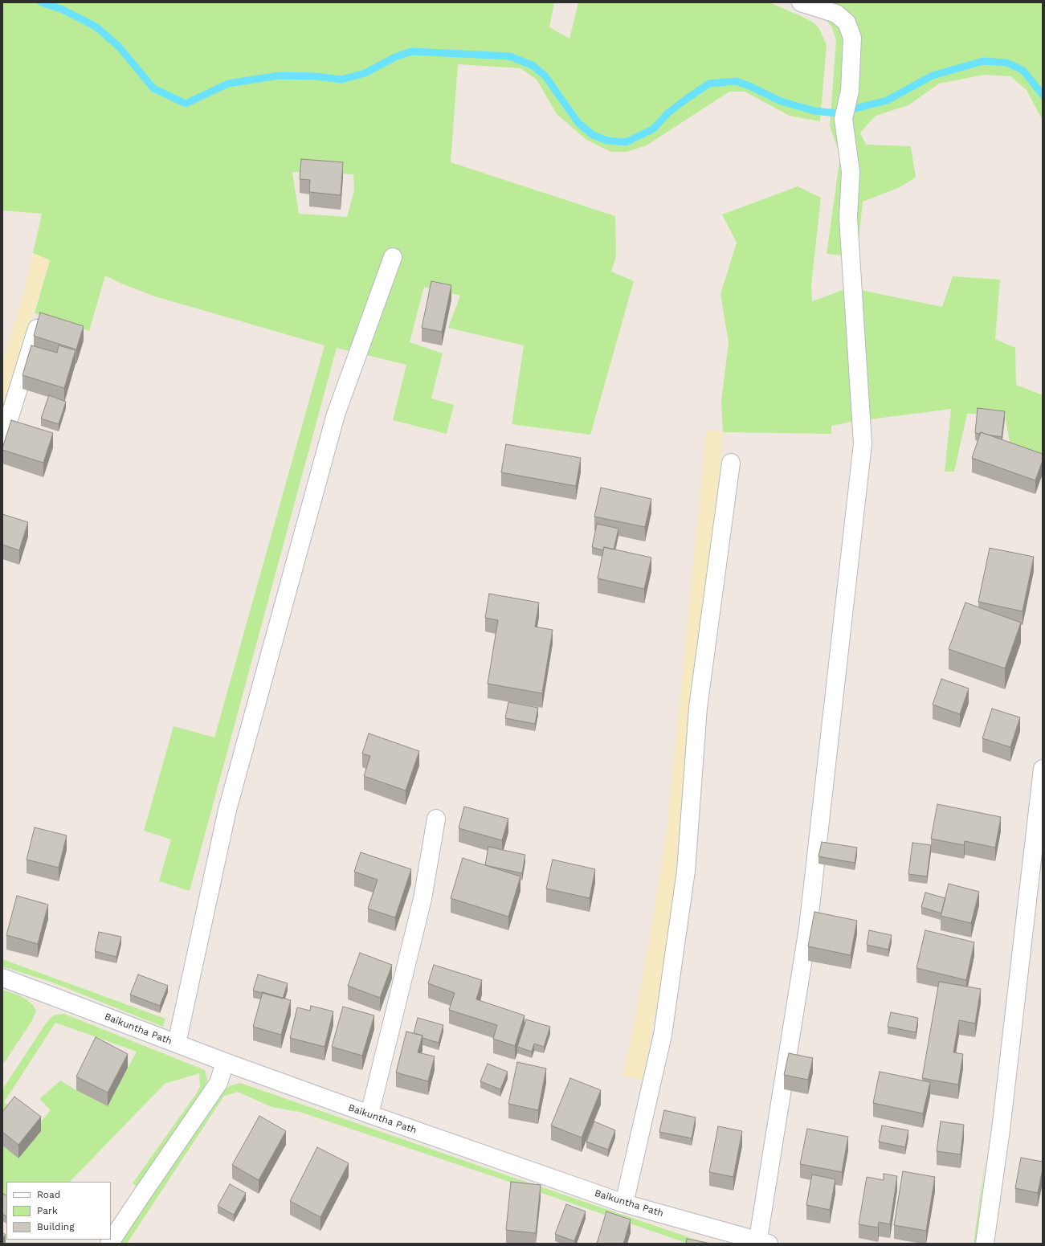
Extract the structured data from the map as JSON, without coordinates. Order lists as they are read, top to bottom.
{
  "streets": {
    "street": ["Baikuntha Path"]
  },
  "legend": ["Road", "Park", "Building"]
}
